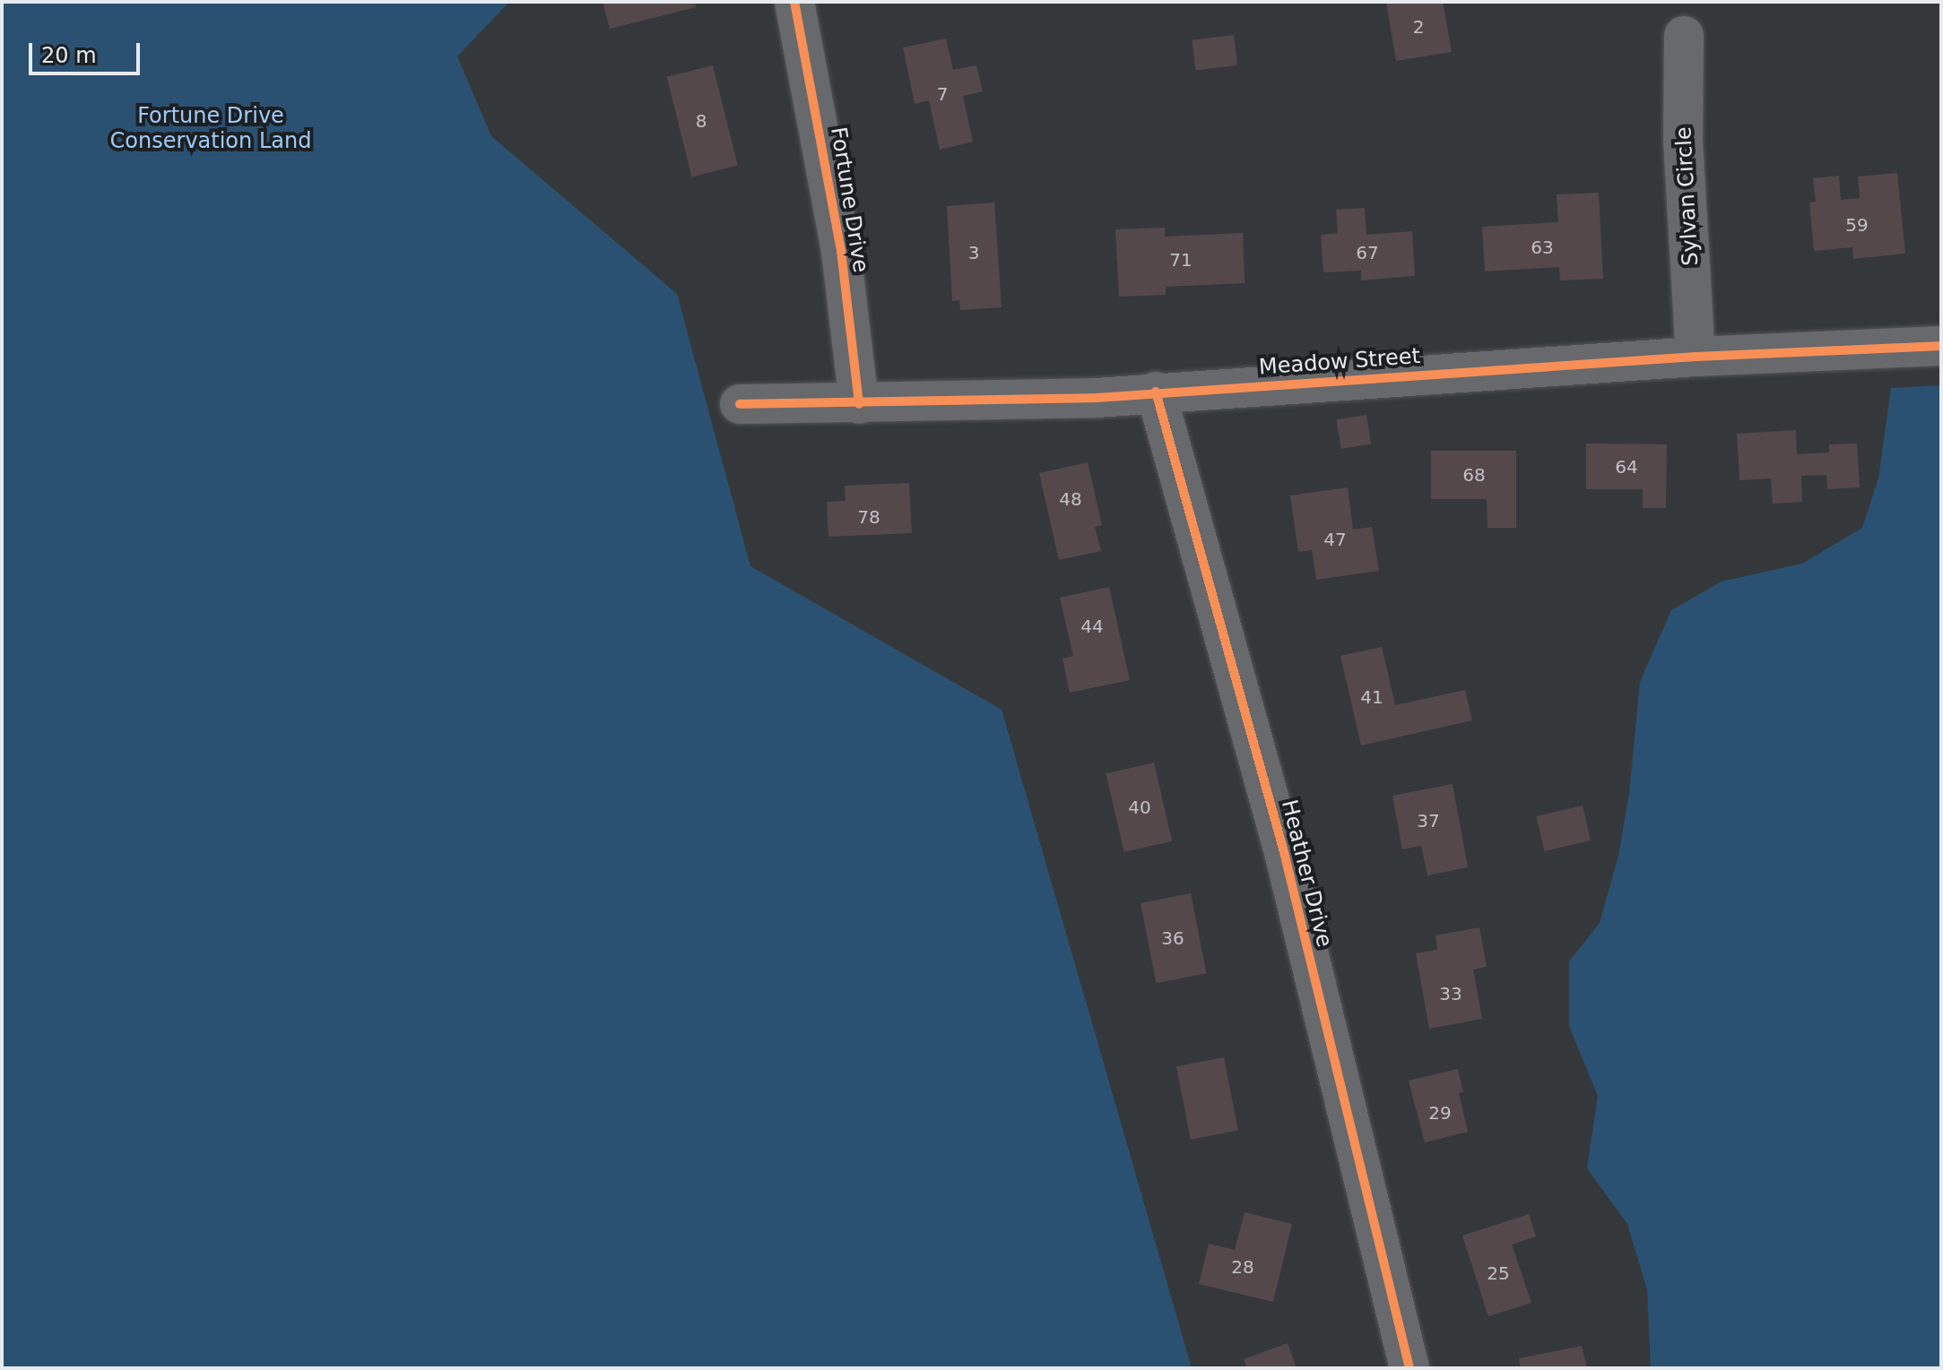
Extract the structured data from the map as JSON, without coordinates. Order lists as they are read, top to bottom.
{
  "streets": {
    "street": [
      "Sylvan Circle",
      "Fortune Drive",
      "Meadow Street",
      "Heather Drive"
    ]
  },
  "crossings": [
    ["Sylvan Circle", "Meadow Street"],
    ["Fortune Drive", "Meadow Street"],
    ["Meadow Street", "Heather Drive"]
  ],
  "parks": ["Fortune Drive Conservation Land"],
  "house_numbers": [
    "2",
    "7",
    "8",
    "59",
    "63",
    "3",
    "67",
    "71",
    "64",
    "68",
    "48",
    "78",
    "47",
    "44",
    "41",
    "40",
    "37",
    "36",
    "33",
    "29",
    "28",
    "25"
  ],
  "scale_bar": "20 m"
}
